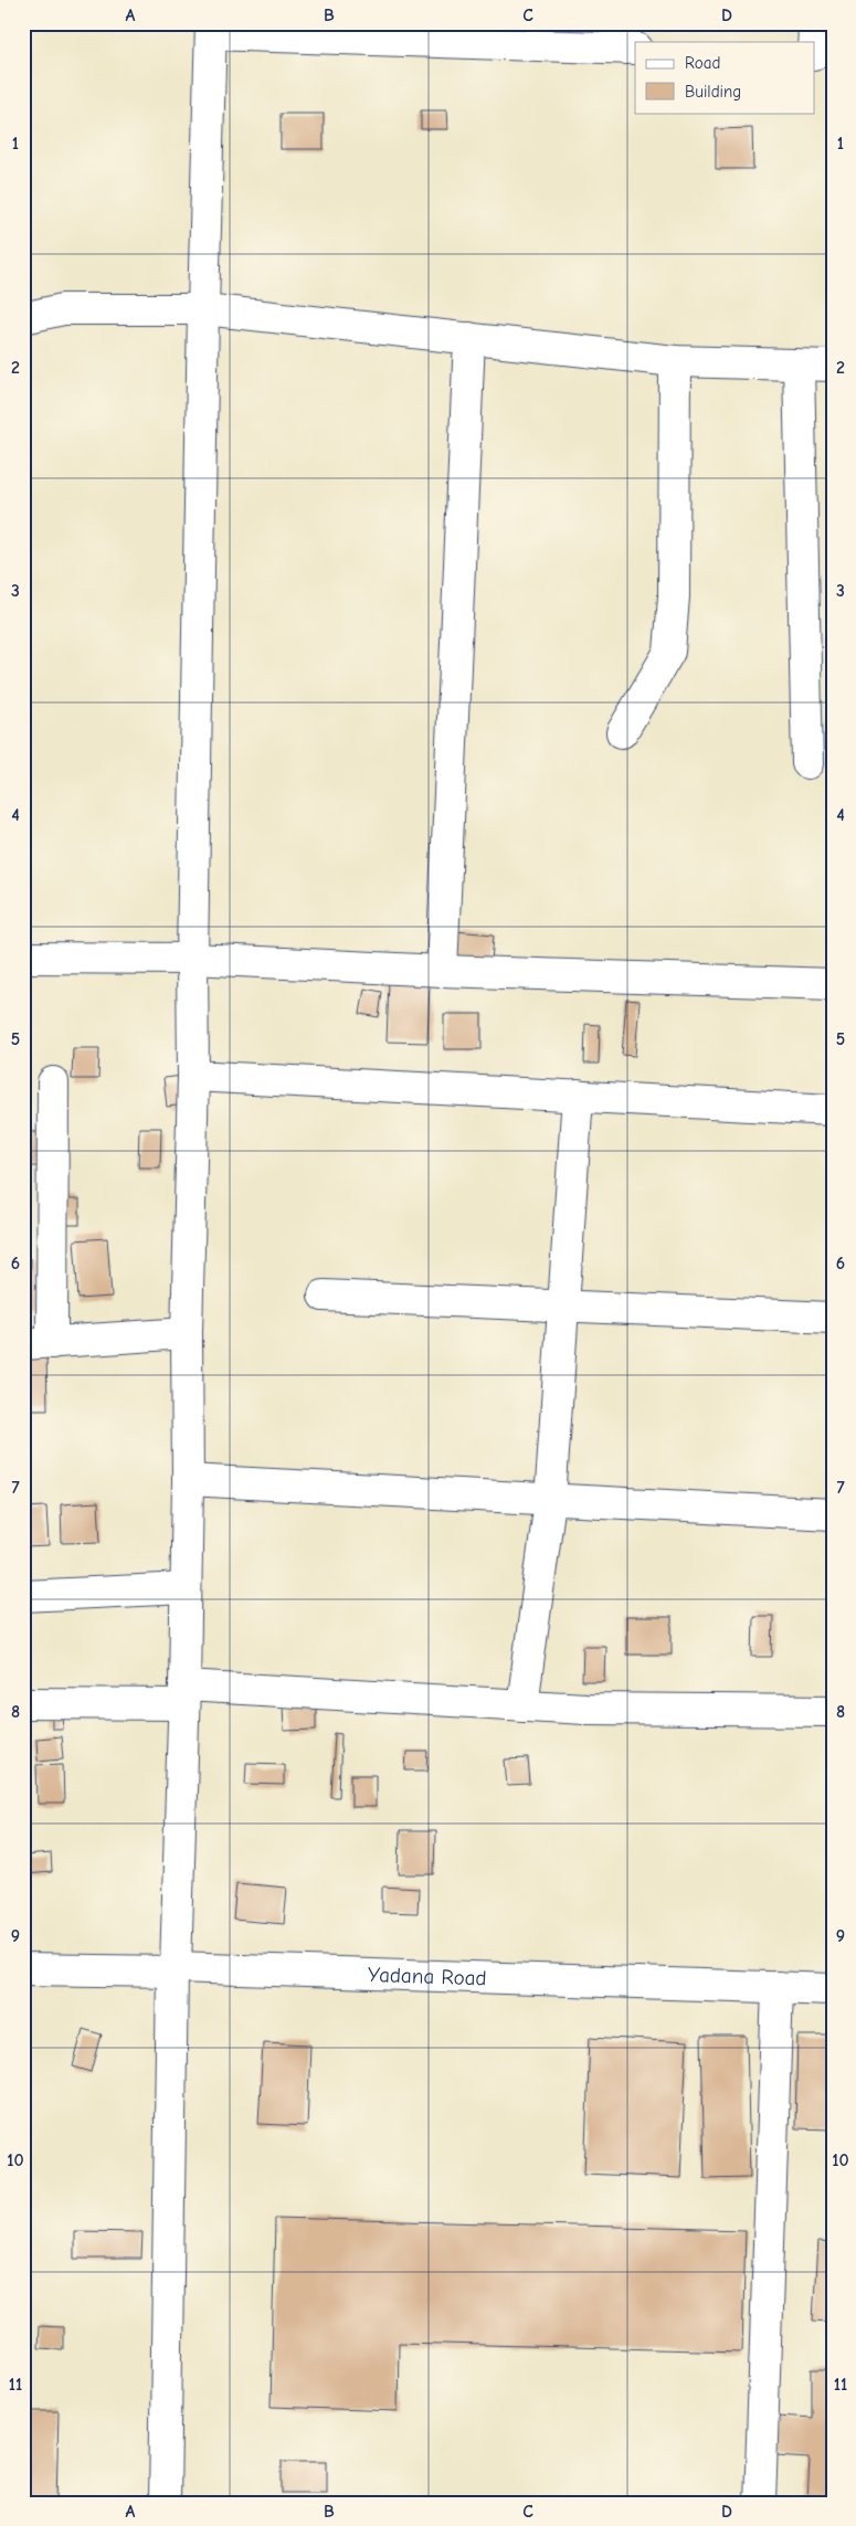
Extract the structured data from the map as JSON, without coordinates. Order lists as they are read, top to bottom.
{
  "streets": {
    "street": ["Yadana Road"]
  },
  "legend": ["Road", "Building"],
  "grid": {
    "columns": [
      "A",
      "B",
      "C",
      "D"
    ],
    "rows": [
      "1",
      "2",
      "3",
      "4",
      "5",
      "6",
      "7",
      "8",
      "9",
      "10",
      "11"
    ]
  }
}
